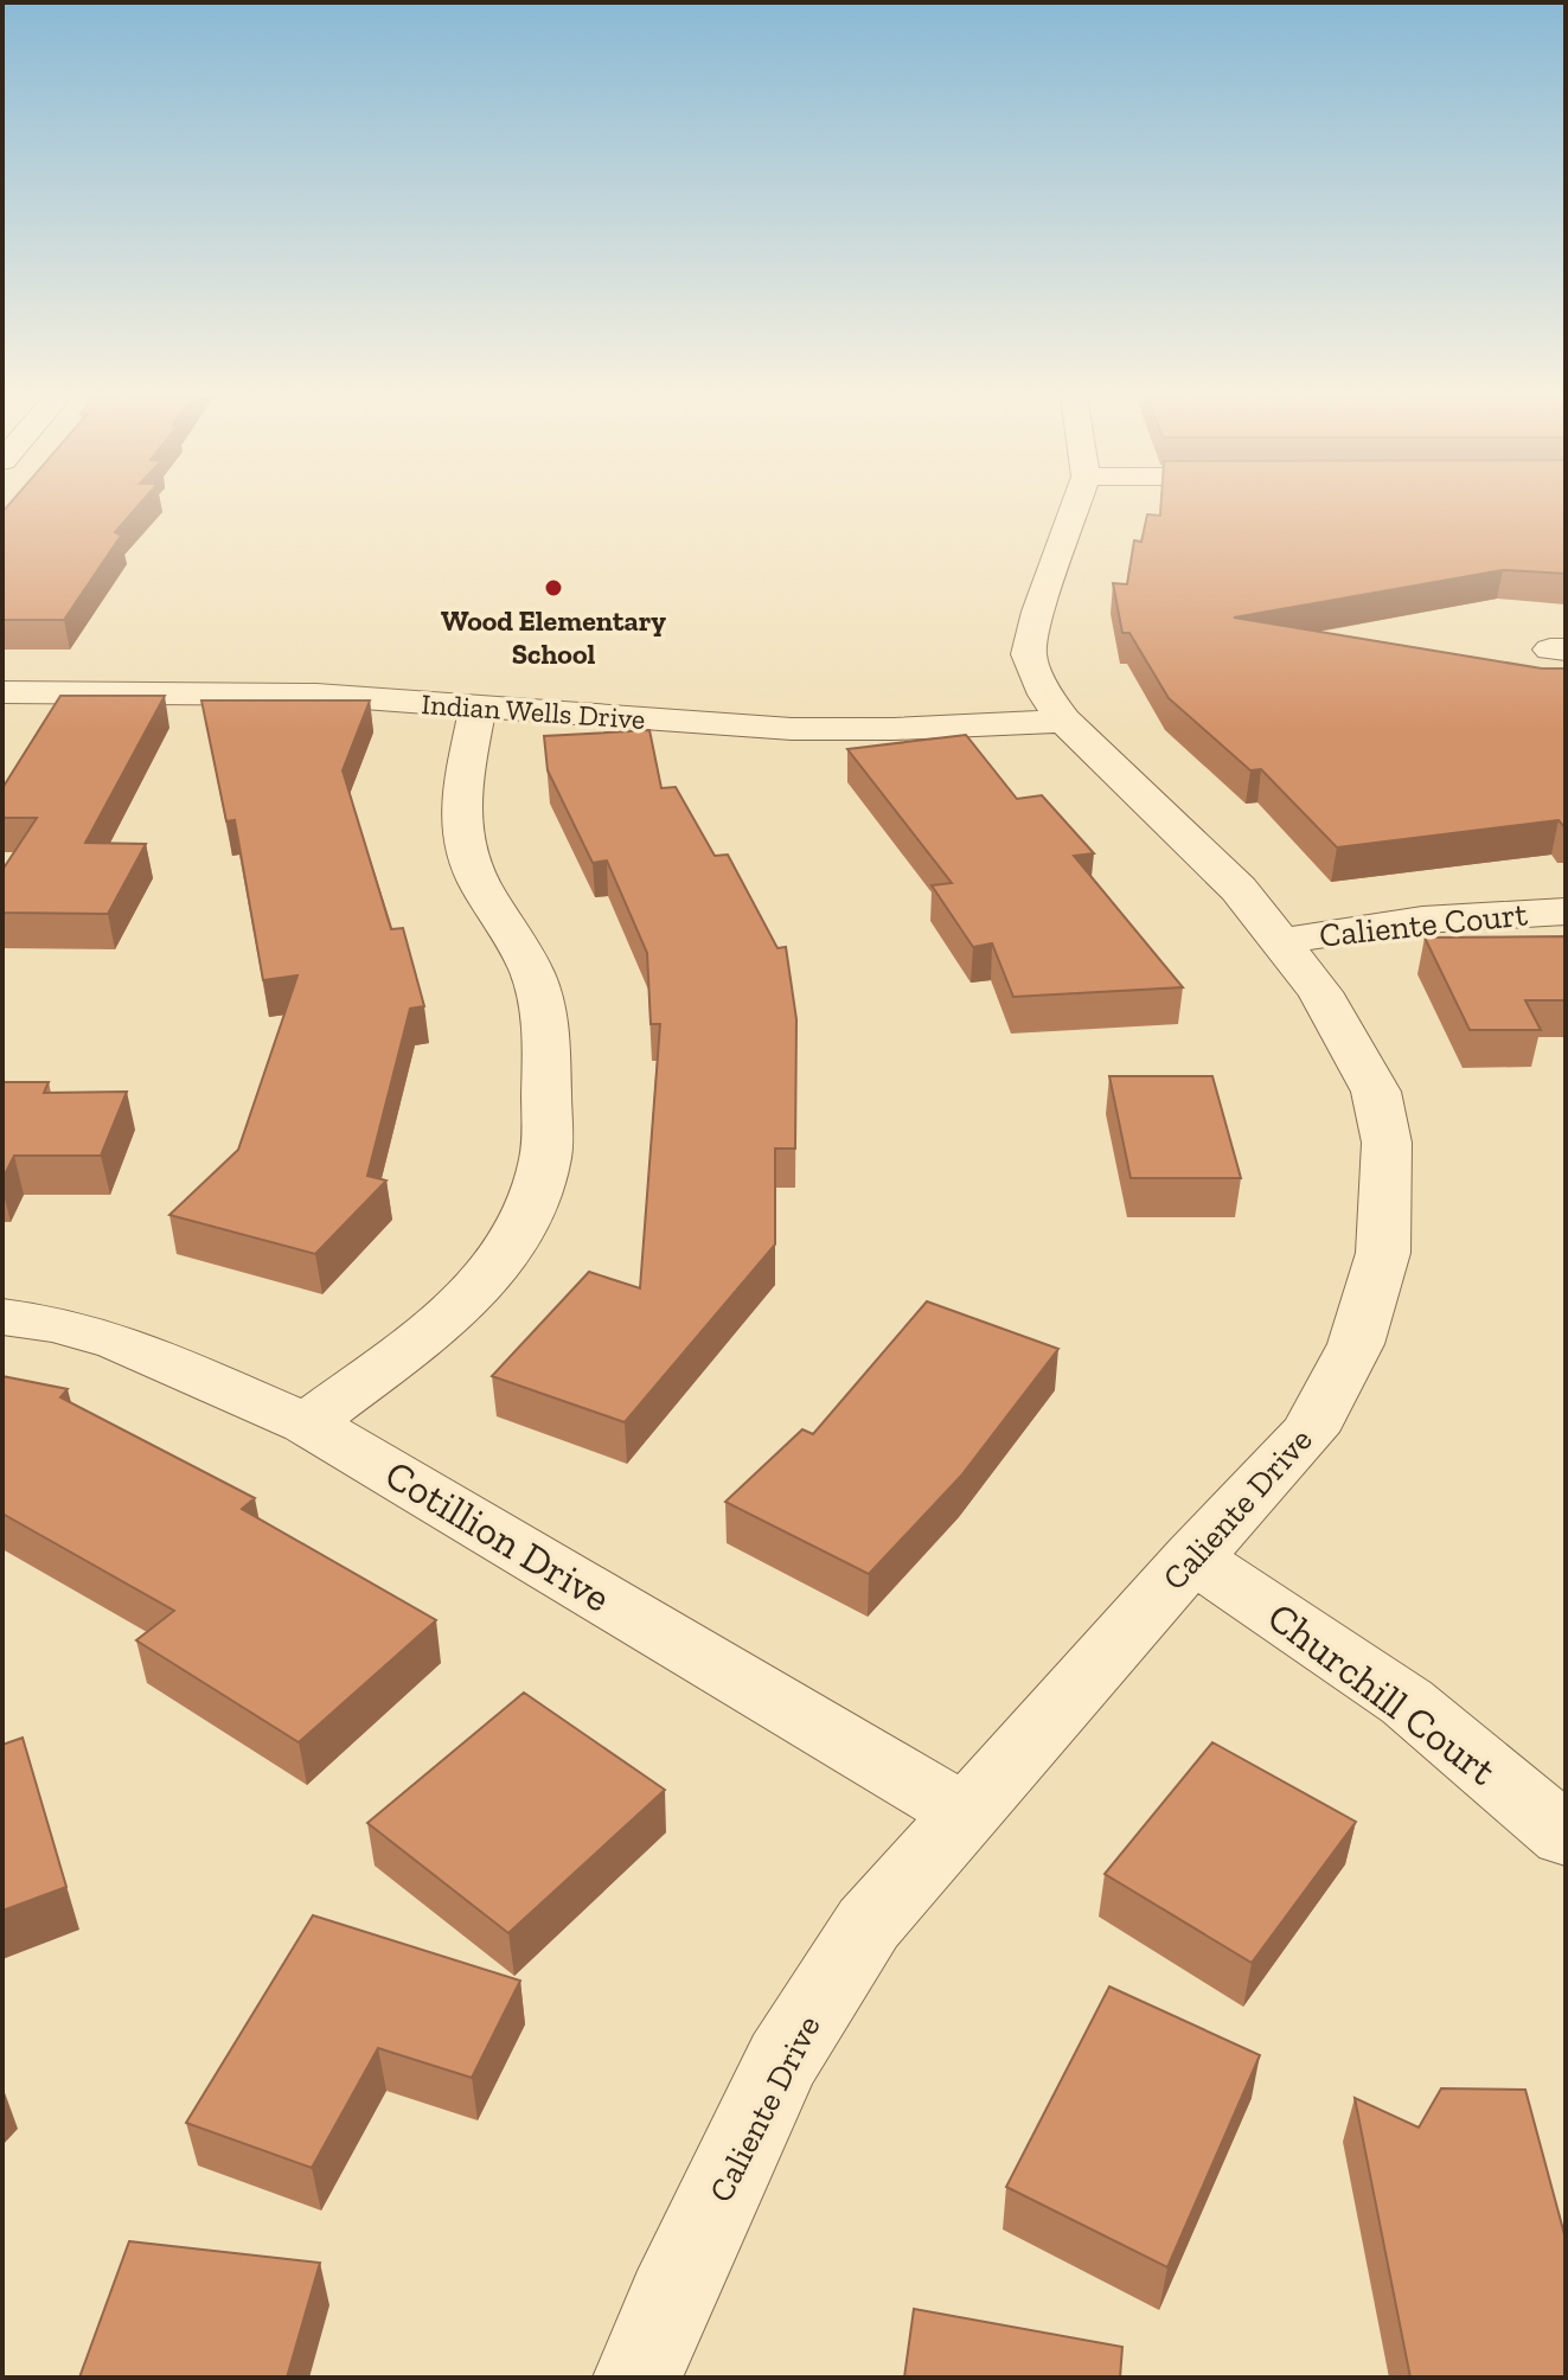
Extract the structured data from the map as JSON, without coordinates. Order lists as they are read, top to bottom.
{
  "streets": {
    "street": [
      "Indian Wells Drive",
      "Caliente Court",
      "Caliente Drive",
      "Cotillion Drive",
      "Churchill Court"
    ]
  },
  "crossings": [
    ["Indian Wells Drive", "Caliente Drive"],
    ["Caliente Court", "Caliente Drive"],
    ["Caliente Drive", "Cotillion Drive"],
    ["Caliente Drive", "Churchill Court"]
  ],
  "places": ["Wood Elementary School"]
}
